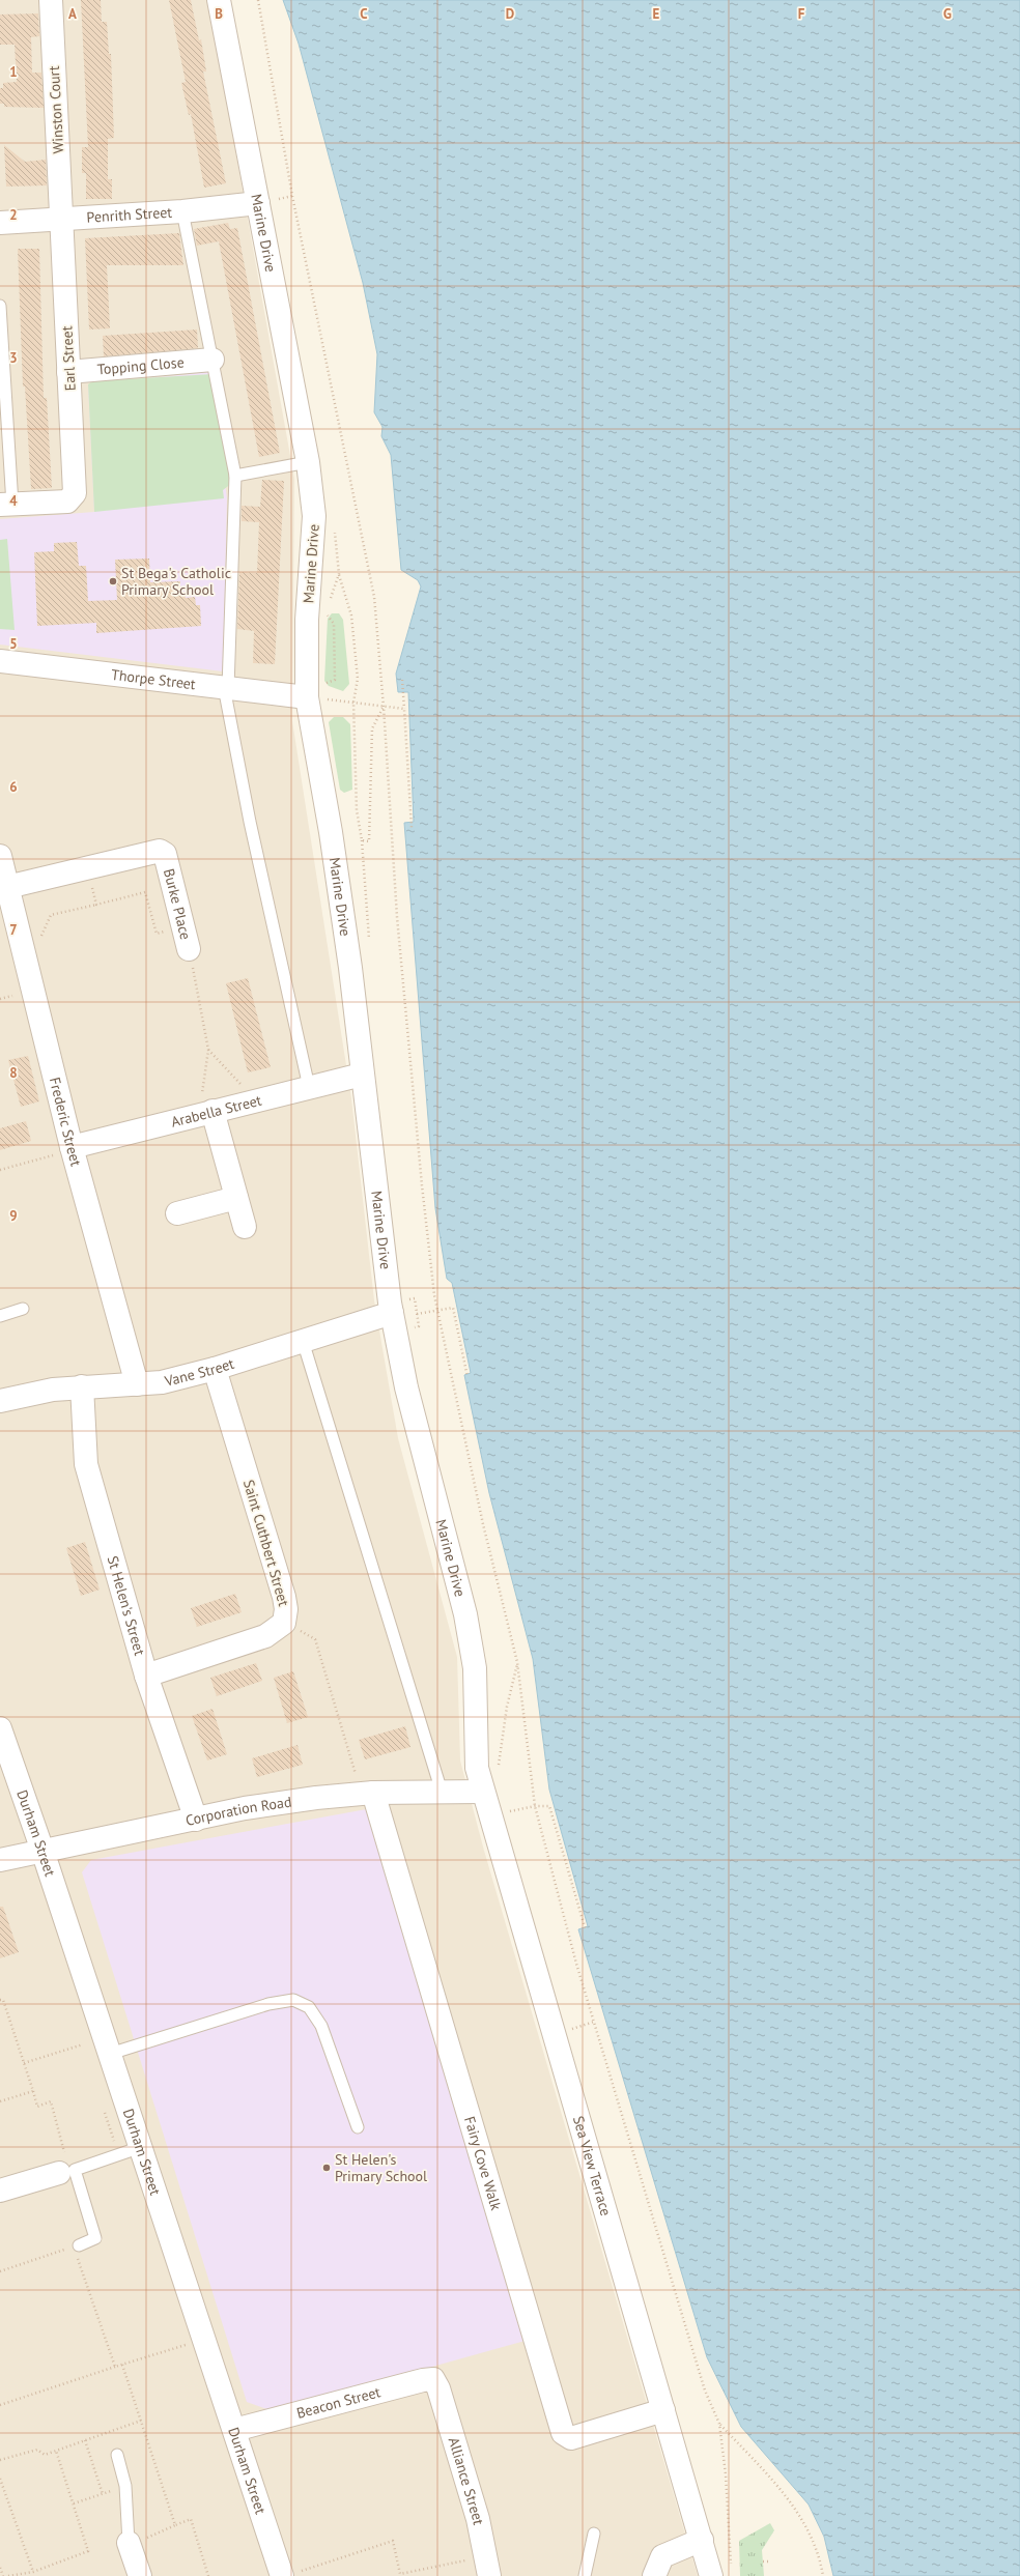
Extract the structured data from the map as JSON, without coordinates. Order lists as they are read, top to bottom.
{
  "streets": {
    "street": [
      "Winston Court",
      "Penrith Street",
      "Marine Drive",
      "Earl Street",
      "Topping Close",
      "Thorpe Street",
      "Burke Place",
      "Arabella Street",
      "Frederic Street",
      "Vane Street",
      "Saint Cuthbert Street",
      "St Helen's Street",
      "Corporation Road",
      "Durham Street",
      "Fairy Cove Walk",
      "Sea View Terrace",
      "Beacon Street",
      "Alliance Street"
    ]
  },
  "crossings": [
    ["Winston Court", "Penrith Street"],
    ["Winston Court", "Earl Street"],
    ["Penrith Street", "Marine Drive"],
    ["Penrith Street", "Earl Street"],
    ["Marine Drive", "Thorpe Street"],
    ["Marine Drive", "Arabella Street"],
    ["Marine Drive", "Vane Street"],
    ["Marine Drive", "Corporation Road"],
    ["Marine Drive", "Sea View Terrace"],
    ["Earl Street", "Topping Close"],
    ["Burke Place", "Arabella Street"],
    ["Burke Place", "Frederic Street"],
    ["Arabella Street", "Frederic Street"],
    ["Frederic Street", "Vane Street"],
    ["Vane Street", "Saint Cuthbert Street"],
    ["Vane Street", "St Helen's Street"],
    ["Saint Cuthbert Street", "St Helen's Street"],
    ["St Helen's Street", "Corporation Road"],
    ["Corporation Road", "Durham Street"],
    ["Corporation Road", "Fairy Cove Walk"],
    ["Corporation Road", "Sea View Terrace"],
    ["Durham Street", "Beacon Street"],
    ["Fairy Cove Walk", "Sea View Terrace"],
    ["Beacon Street", "Alliance Street"]
  ],
  "places": ["St Bega's Catholic Primary School", "St Helen's Primary School"],
  "grid": {
    "columns": [
      "A",
      "B",
      "C",
      "D",
      "E",
      "F",
      "G"
    ],
    "rows": [
      "1",
      "2",
      "3",
      "4",
      "5",
      "6",
      "7",
      "8",
      "9"
    ]
  }
}
